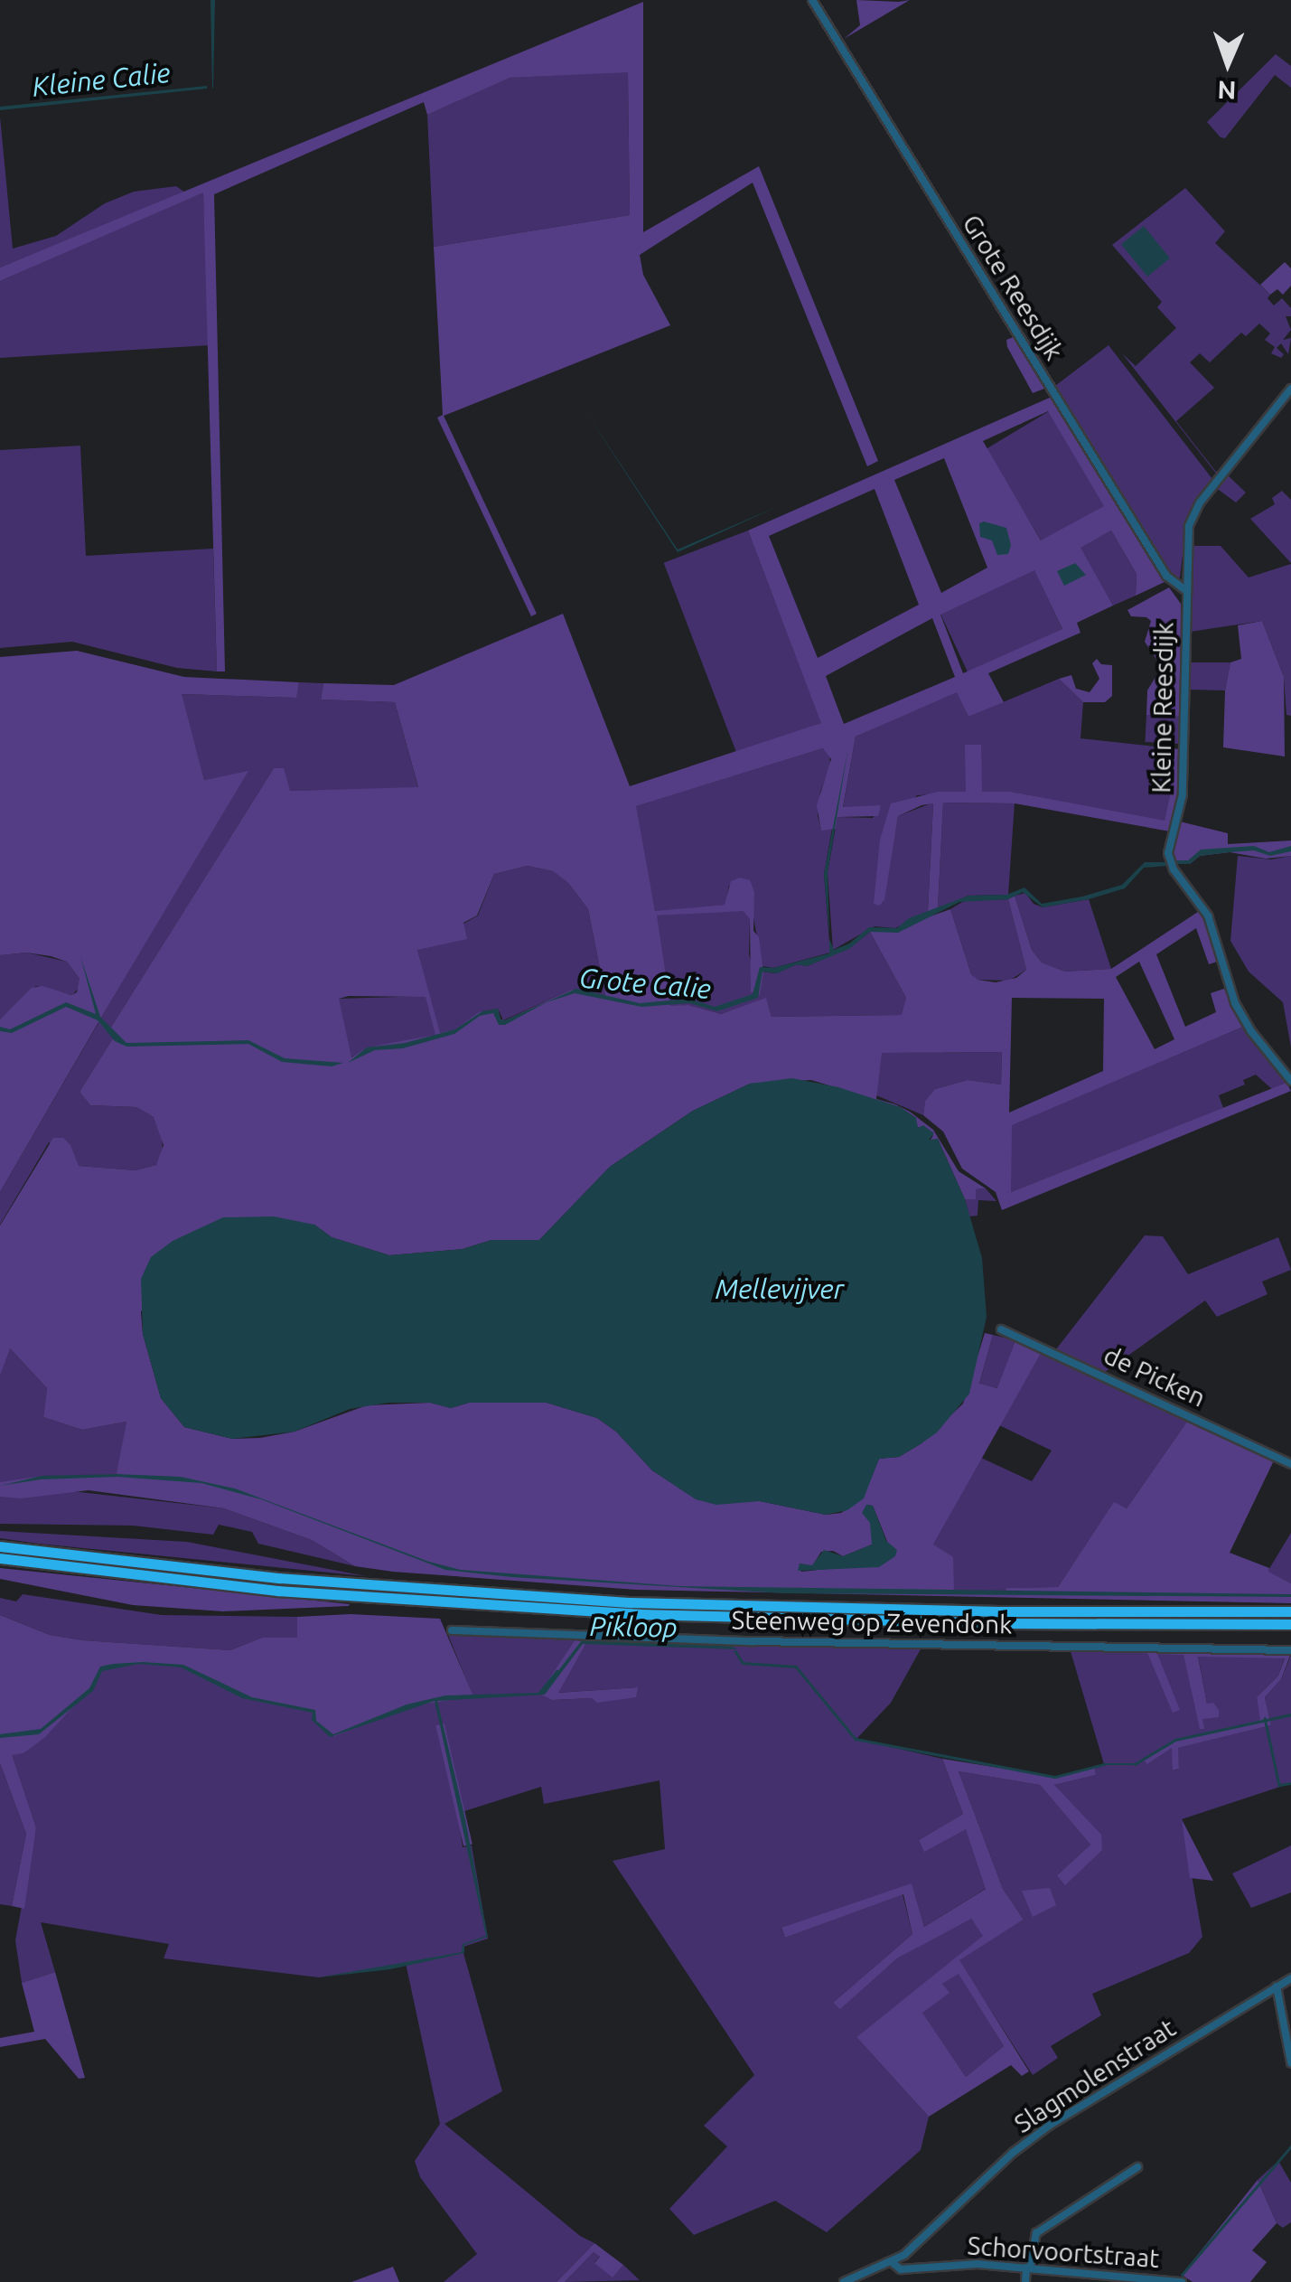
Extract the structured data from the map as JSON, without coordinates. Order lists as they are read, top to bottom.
{
  "streets": {
    "street": [
      "Grote Reesdijk",
      "Kleine Reesdijk",
      "de Picken",
      "Steenweg op Zevendonk",
      "Slagmolenstraat",
      "Schorvoortstraat"
    ]
  },
  "crossings": [
    ["Grote Reesdijk", "Kleine Reesdijk"],
    ["Slagmolenstraat", "Schorvoortstraat"]
  ],
  "water": [
    "Kleine Calie",
    "Grote Calie",
    "Mellevijver",
    "Pikloop"
  ],
  "north": "bottom"
}
